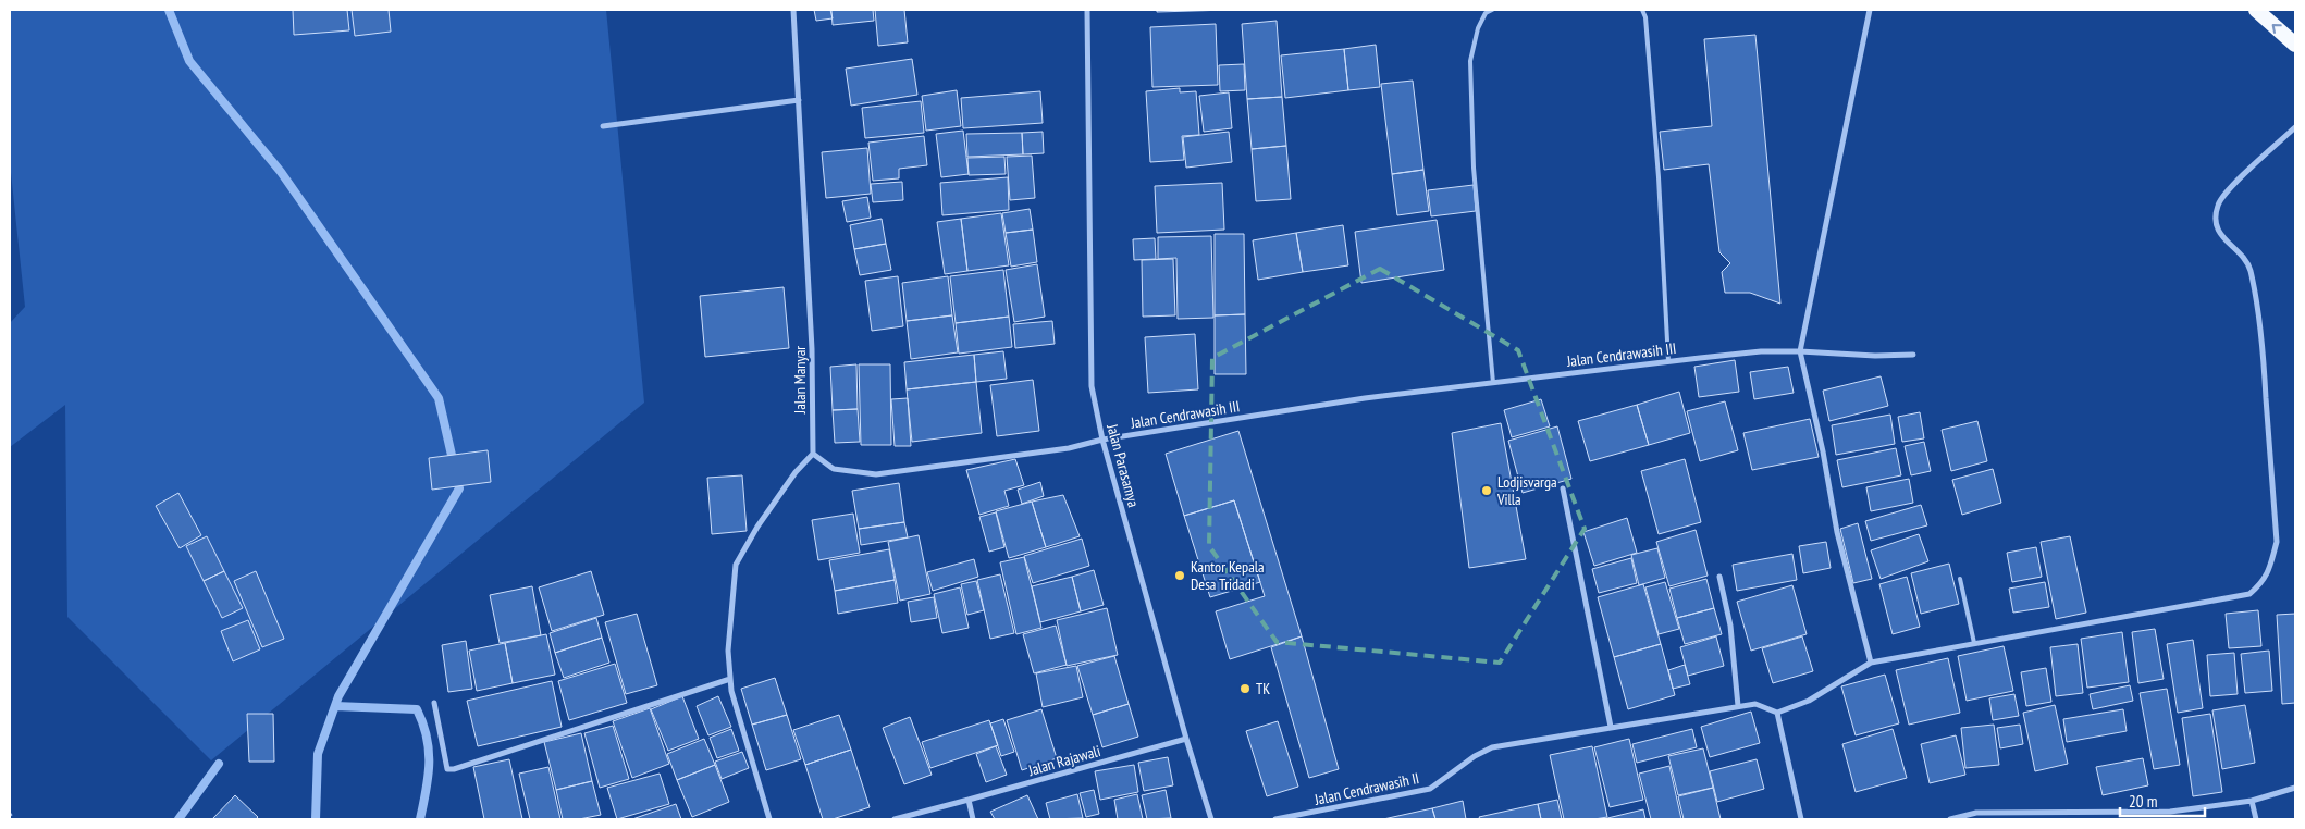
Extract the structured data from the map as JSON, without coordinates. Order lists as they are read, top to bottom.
{
  "streets": {
    "street": [
      "Jalan Cendrawasih III",
      "Jalan Manyar",
      "Jalan Parasamya",
      "Jalan Rajawali",
      "Jalan Cendrawasih II"
    ]
  },
  "crossings": [
    ["Jalan Cendrawasih III", "Jalan Parasamya"],
    ["Jalan Parasamya", "Jalan Rajawali"]
  ],
  "places": ["Lodjisvarga Villa", "Kantor Kepala Desa Tridadi", "TK"],
  "scale_bar": "20 m"
}
